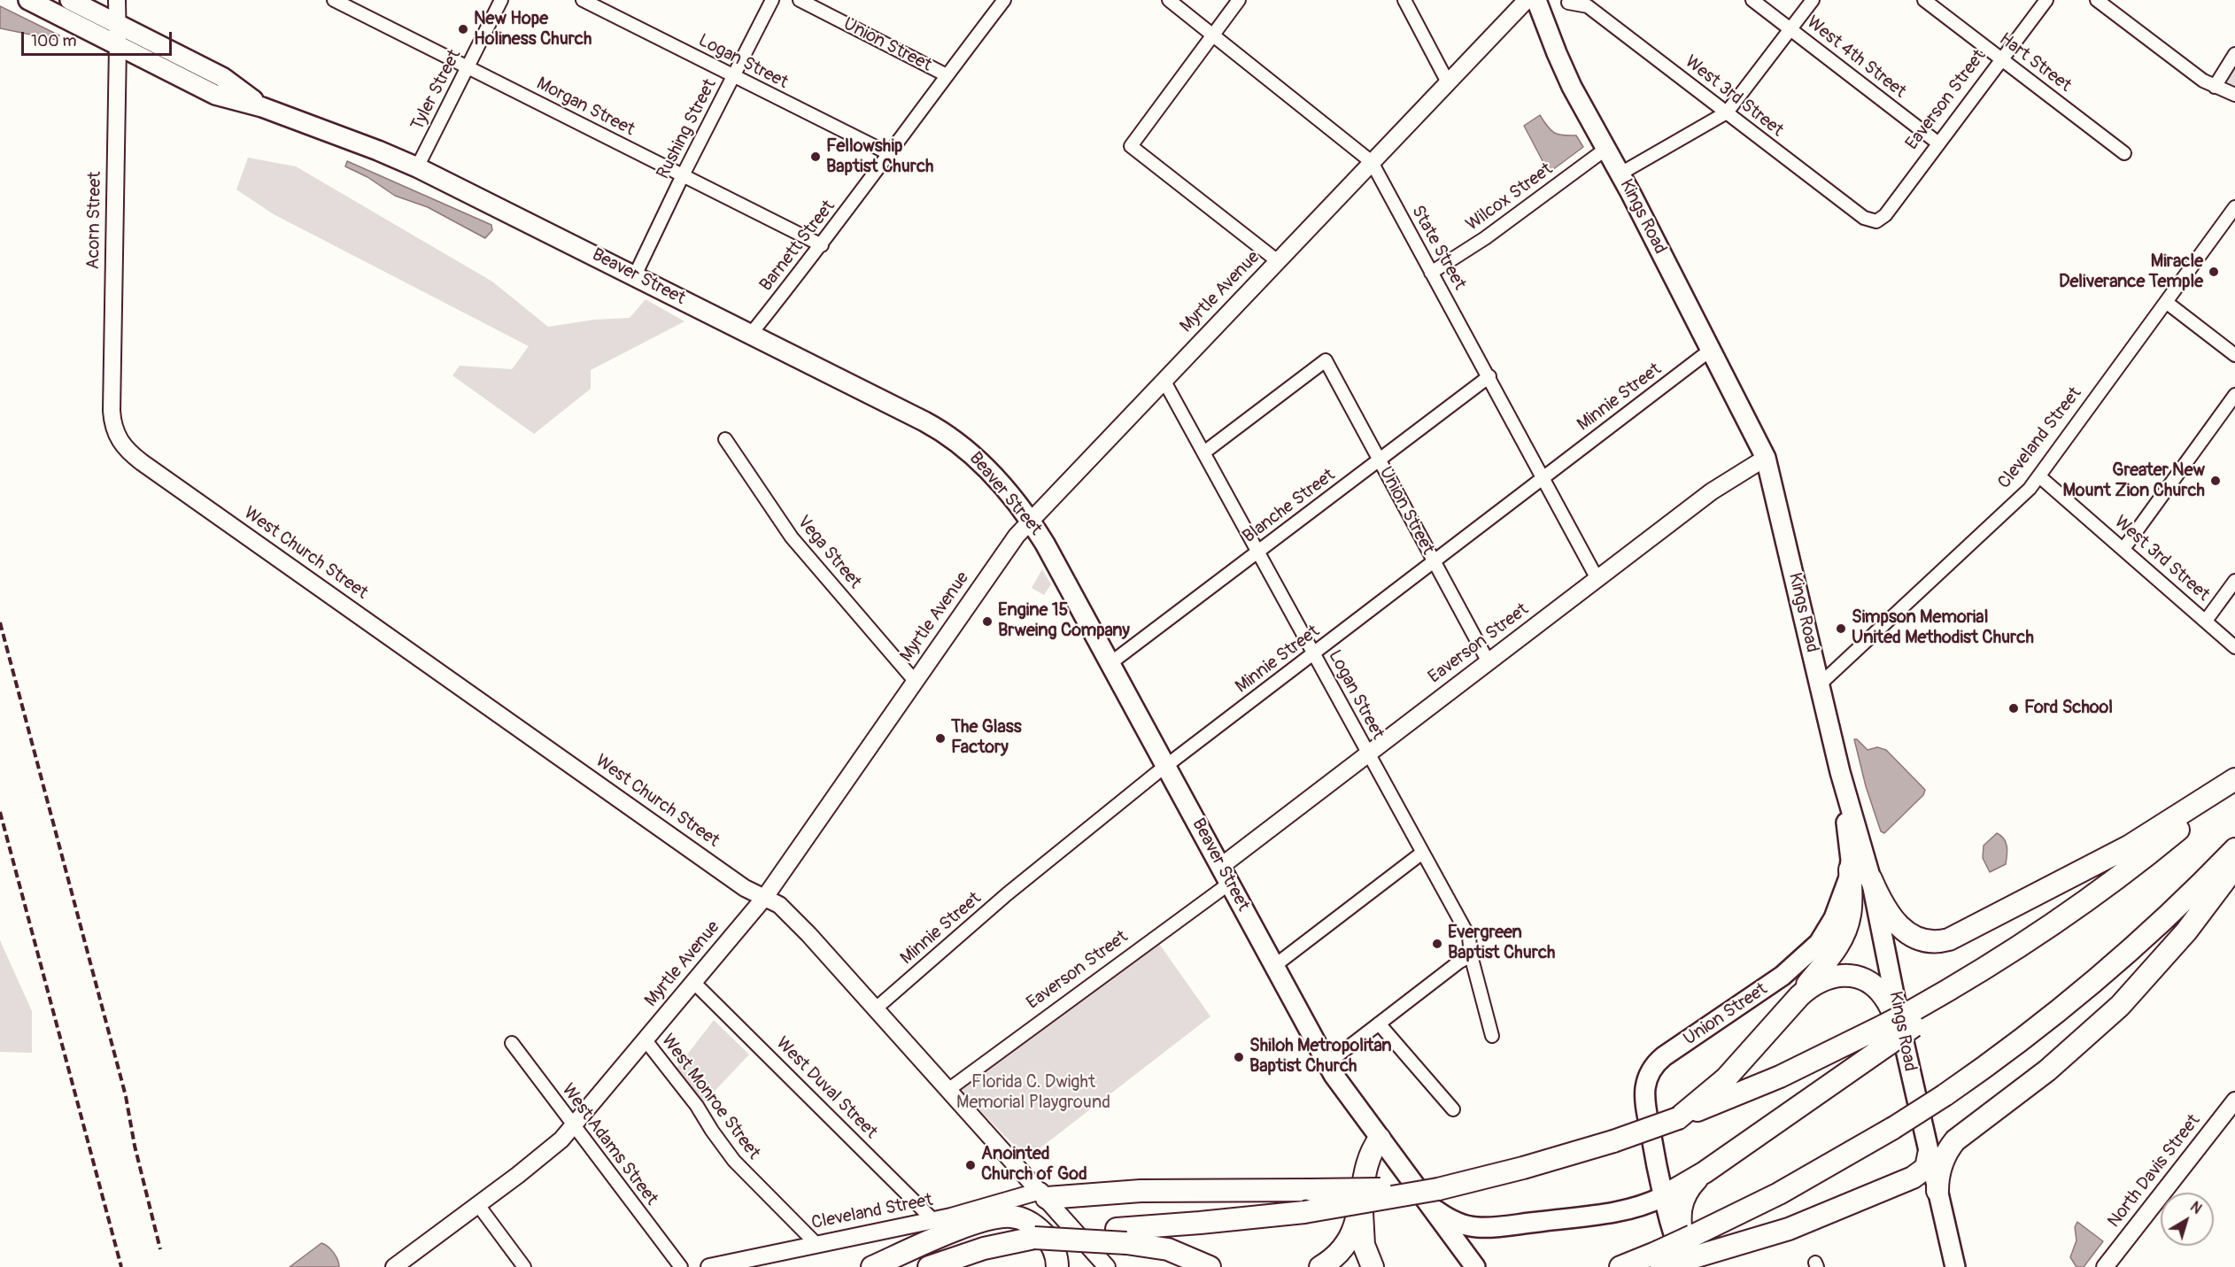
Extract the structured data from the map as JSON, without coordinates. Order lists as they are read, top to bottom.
{
  "streets": {
    "main road": ["Union Street", "Kings Road", "Beaver Street"],
    "street": [
      "West 4th Street",
      "Logan Street",
      "Hart Street",
      "Tyler Street",
      "West 3rd Street",
      "Eaverson Street",
      "Morgan Street",
      "Rushing Street",
      "Wilcox Street",
      "Acorn Street",
      "Barnett Street",
      "State Street",
      "Myrtle Avenue",
      "Minnie Street",
      "Cleveland Street",
      "Blanche Street",
      "Vega Street",
      "West Church Street",
      "West Duval Street",
      "West Monroe Street",
      "West Adams Street",
      "North Davis Street"
    ]
  },
  "crossings": [
    ["Union Street", "Logan Street"],
    ["Union Street", "Eaverson Street"],
    ["Union Street", "Kings Road"],
    ["Union Street", "Barnett Street"],
    ["Union Street", "Minnie Street"],
    ["Union Street", "Blanche Street"],
    ["West 4th Street", "Eaverson Street"],
    ["Logan Street", "Eaverson Street"],
    ["Logan Street", "Rushing Street"],
    ["Logan Street", "Barnett Street"],
    ["Logan Street", "Myrtle Avenue"],
    ["Logan Street", "Minnie Street"],
    ["Logan Street", "Blanche Street"],
    ["Hart Street", "Eaverson Street"],
    ["Tyler Street", "Morgan Street"],
    ["Tyler Street", "Beaver Street"],
    ["West 3rd Street", "Eaverson Street"],
    ["West 3rd Street", "Cleveland Street"],
    ["Eaverson Street", "Kings Road"],
    ["Eaverson Street", "State Street"],
    ["Eaverson Street", "Beaver Street"],
    ["Eaverson Street", "West Church Street"],
    ["Morgan Street", "Rushing Street"],
    ["Morgan Street", "Barnett Street"],
    ["Rushing Street", "Beaver Street"],
    ["Wilcox Street", "Kings Road"],
    ["Wilcox Street", "State Street"],
    ["Kings Road", "Minnie Street"],
    ["Kings Road", "Cleveland Street"],
    ["Acorn Street", "Beaver Street"],
    ["Acorn Street", "West Church Street"],
    ["Barnett Street", "Beaver Street"],
    ["State Street", "Myrtle Avenue"],
    ["State Street", "Minnie Street"],
    ["State Street", "Blanche Street"],
    ["Beaver Street", "Myrtle Avenue"],
    ["Beaver Street", "Minnie Street"],
    ["Beaver Street", "Blanche Street"],
    ["Myrtle Avenue", "Vega Street"],
    ["Myrtle Avenue", "West Church Street"],
    ["Myrtle Avenue", "West Duval Street"],
    ["Myrtle Avenue", "West Monroe Street"],
    ["Myrtle Avenue", "West Adams Street"],
    ["Minnie Street", "West Church Street"],
    ["Cleveland Street", "West Church Street"],
    ["Cleveland Street", "West Duval Street"],
    ["Cleveland Street", "West Monroe Street"]
  ],
  "parks": ["Florida C. Dwight Memorial Playground"],
  "places": [
    "New Hope Holiness Church",
    "Fellowship Baptist Church",
    "Miracle Deliverance Temple",
    "Greater New Mount Zion Church",
    "Engine 15 Brweing Company",
    "Simpson Memorial United Methodist Church",
    "Ford School",
    "The Glass Factory",
    "Evergreen Baptist Church",
    "Shiloh Metropolitan Baptist Church",
    "Anointed Church of God"
  ],
  "scale_bar": "100 m",
  "north": "top right"
}
